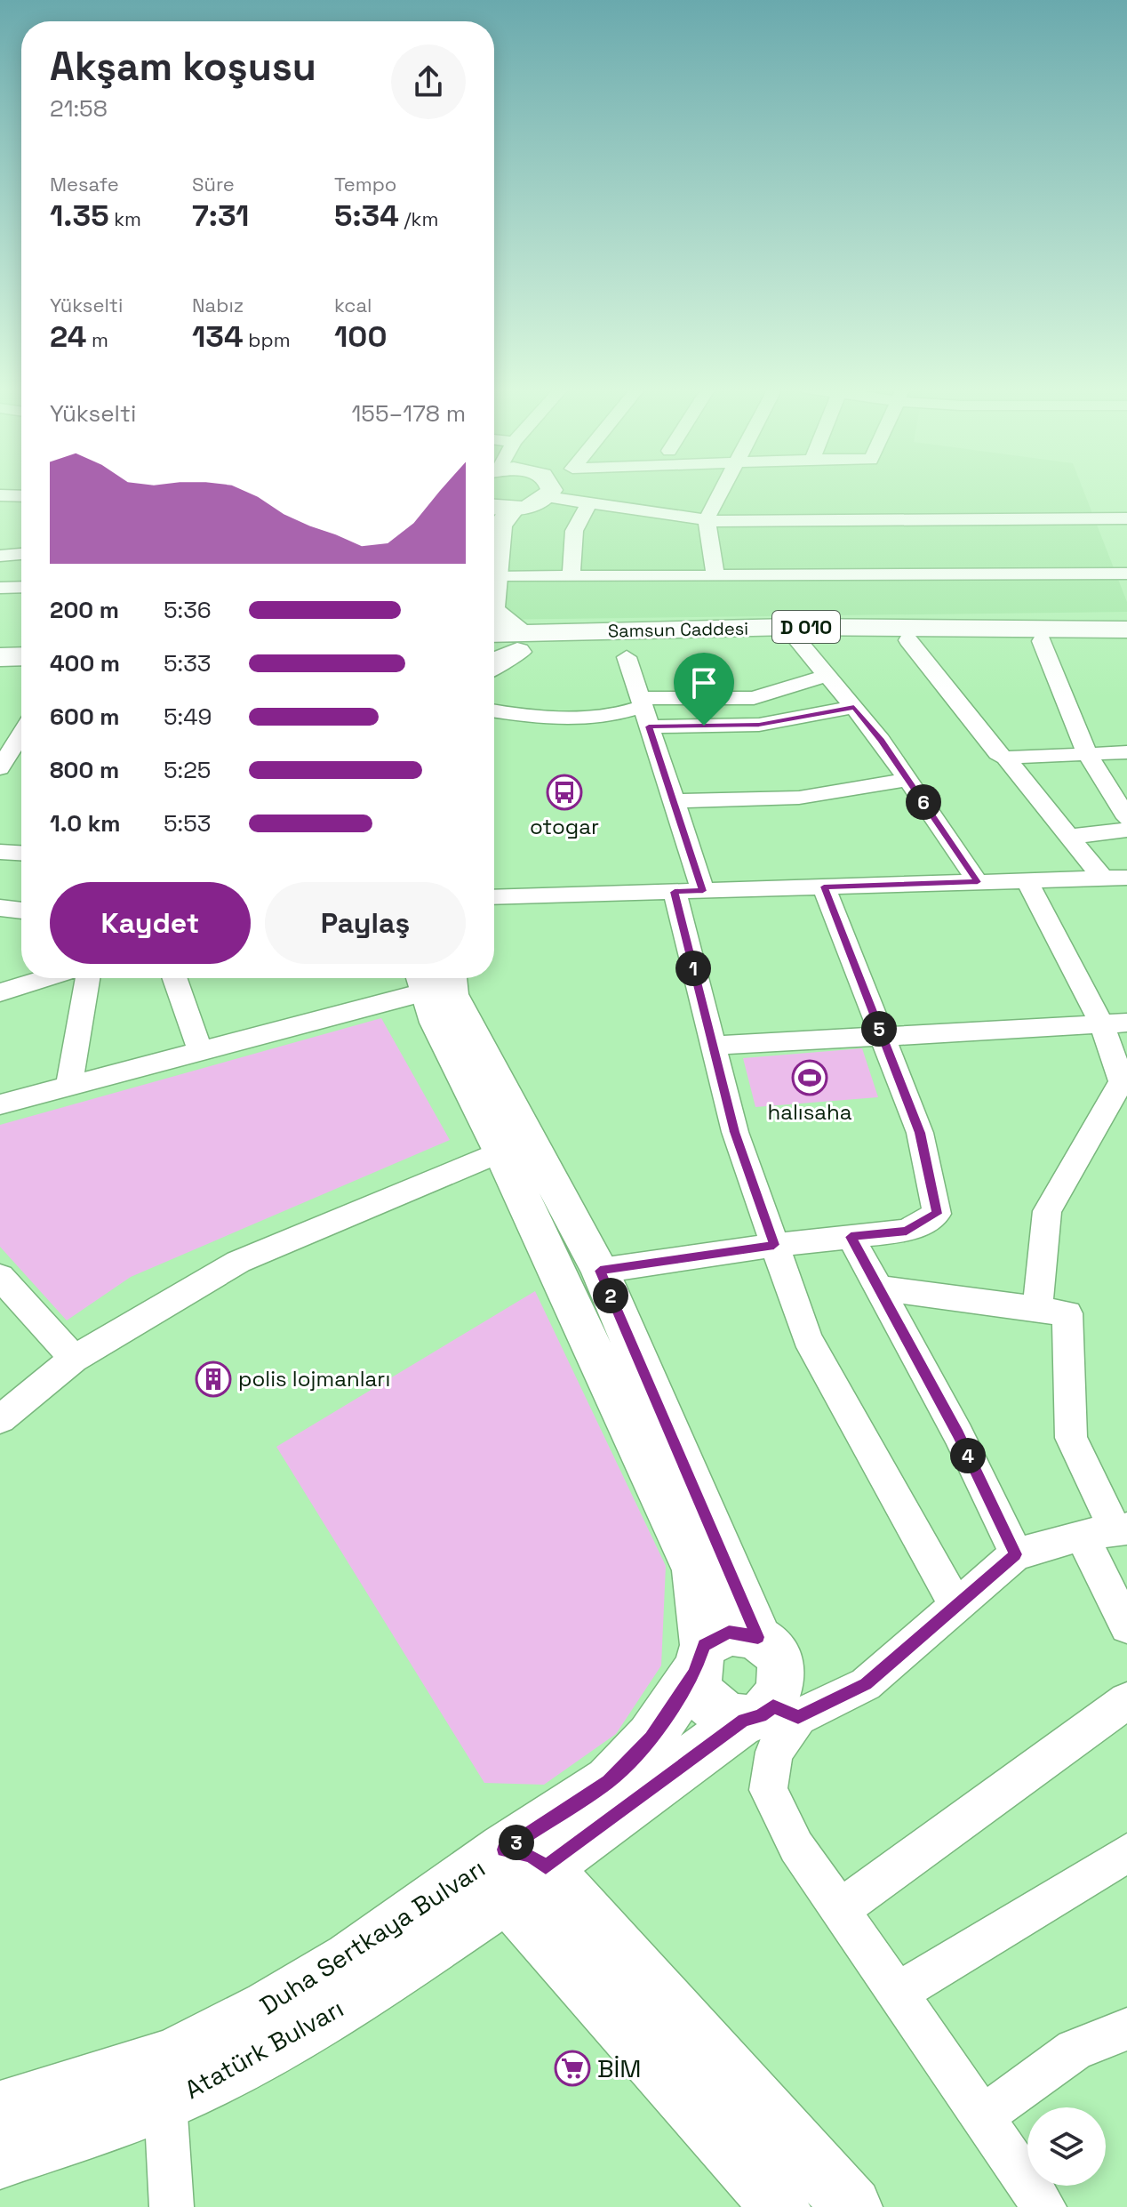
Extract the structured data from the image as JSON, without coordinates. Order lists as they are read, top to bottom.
{
  "streets": {
    "highway": ["D 010", "Samsun Caddesi"],
    "main road": ["Atatürk Bulvarı"]
  },
  "places": {
    "bus stop": ["otogar"],
    "sports": ["halısaha"],
    "building": ["polis lojmanları"],
    "supermarket": ["BİM"]
  },
  "page": {
    "heading": ["Akşam koşusu", "21:58"],
    "stats": [
      ["Mesafe", "1.35 km"],
      ["Süre", "7:31"],
      ["Tempo", "5:34 /km"],
      ["Yükselti", "24 m"],
      ["Nabız", "134 bpm"],
      ["kcal", "100"]
    ],
    "chart": ["Yükselti", "155–178 m"],
    "list": [
      {
        "name": "200 m",
        "note": "5:36"
      },
      {
        "name": "400 m",
        "note": "5:33"
      },
      {
        "name": "600 m",
        "note": "5:49"
      },
      {
        "name": "800 m",
        "note": "5:25"
      },
      {
        "name": "1.0 km",
        "note": "5:53"
      }
    ],
    "pins": [
      "6",
      "1",
      "5",
      "2",
      "4",
      "3"
    ],
    "buttons": ["Kaydet", "Paylaş"]
  }
}
